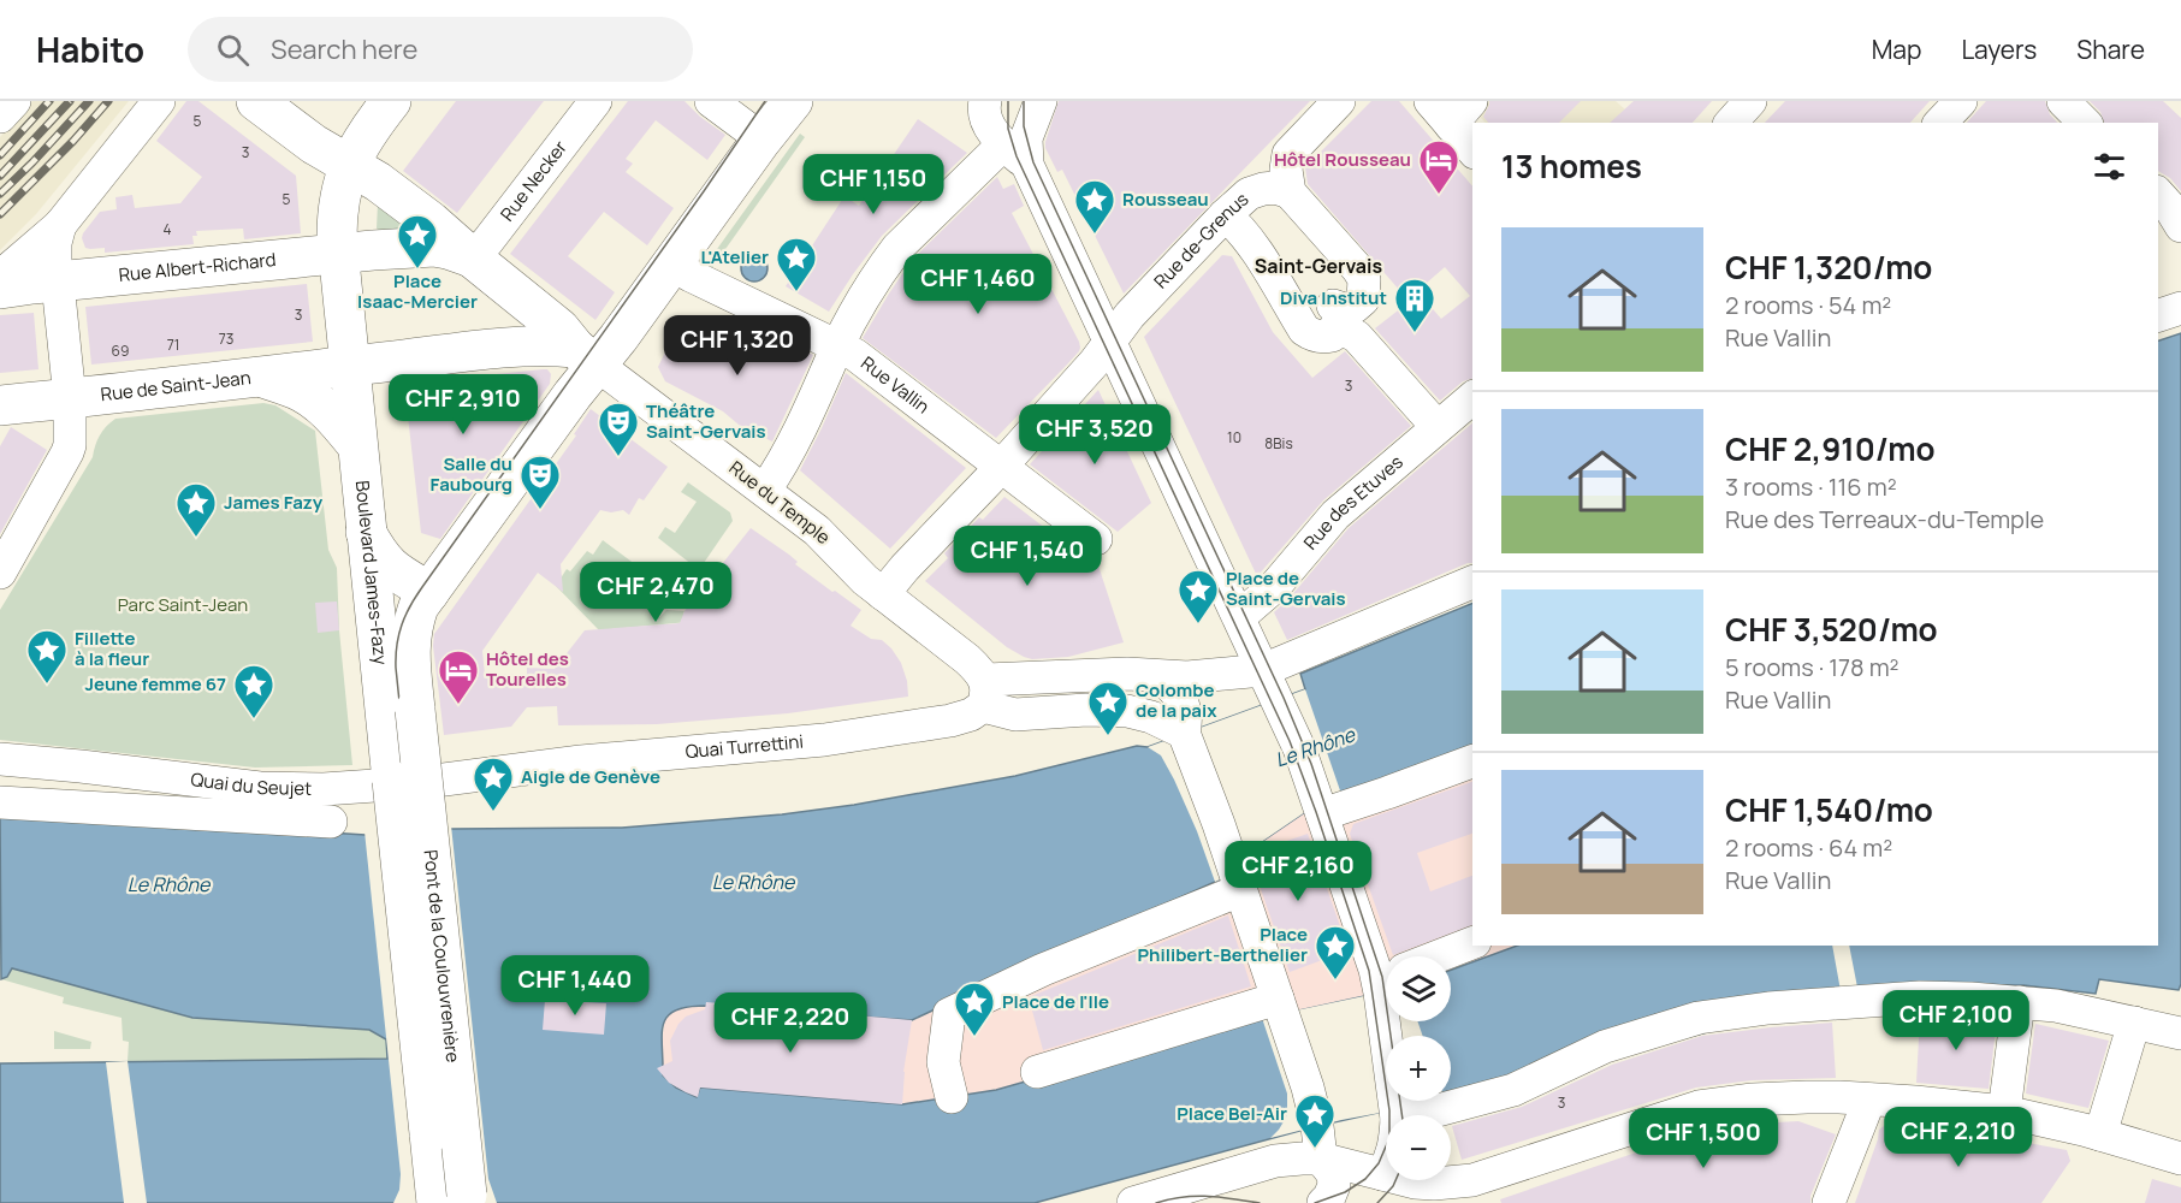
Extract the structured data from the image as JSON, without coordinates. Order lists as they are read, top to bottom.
{
  "streets": {
    "main road": [
      "Rue Albert-Richard",
      "Rue de Saint-Jean",
      "Boulevard James-Fazy",
      "Pont de la Coulouvrenière"
    ],
    "street": [
      "Rue Necker",
      "Rue de-Grenus",
      "Rue Vallin",
      "Rue du Temple",
      "Rue des Etuves",
      "Quai Turrettini",
      "Quai du Seujet"
    ]
  },
  "crossings": [
    ["Rue de-Grenus", "Rue Vallin"],
    ["Rue de-Grenus", "Rue du Temple"],
    ["Rue Albert-Richard", "Boulevard James-Fazy"],
    ["Rue de Saint-Jean", "Boulevard James-Fazy"],
    ["Rue du Temple", "Quai Turrettini"],
    ["Boulevard James-Fazy", "Pont de la Coulouvrenière"],
    ["Quai Turrettini", "Quai du Seujet"]
  ],
  "districts": ["Saint-Gervais"],
  "water": ["Le Rhône"],
  "parks": ["Parc Saint-Jean"],
  "places": {
    "hotel": ["Hôtel Rousseau", "Hôtel des Tourelles"],
    "place": [
      "Rousseau",
      "Place Isaac-Mercier",
      "L'Atelier",
      "James Fazy",
      "Place de Saint-Gervais",
      "Fillette à la fleur",
      "Jeune femme 67",
      "Colombe de la paix",
      "Aigle de Genève",
      "Place Philibert-Berthelier",
      "Place de l'Ile",
      "Place Bel-Air"
    ],
    "building": ["Diva Institut"],
    "theatre": ["Théâtre Saint-Gervais", "Salle du Faubourg"]
  },
  "house_numbers": [
    "5",
    "3",
    "5",
    "4",
    "3",
    "73",
    "71",
    "69",
    "3",
    "10",
    "8Bis",
    "3"
  ],
  "page": {
    "header": "Habito",
    "search": "Search here",
    "nav": ["Map", "Layers", "Share"],
    "heading": "13 homes",
    "price": [
      "CHF 1,150",
      "CHF 1,460",
      "CHF 1,320",
      "CHF 2,910",
      "CHF 3,520",
      "CHF 1,540",
      "CHF 2,470",
      "CHF 2,160",
      "CHF 1,440",
      "CHF 2,100",
      "CHF 2,220",
      "CHF 2,210",
      "CHF 1,500"
    ],
    "list": [
      {
        "name": "CHF 1,320/mo",
        "note": "2 rooms · 54 m² · Rue Vallin"
      },
      {
        "name": "CHF 2,910/mo",
        "note": "3 rooms · 116 m² · Rue des Terreaux-du-Temple"
      },
      {
        "name": "CHF 3,520/mo",
        "note": "5 rooms · 178 m² · Rue Vallin"
      },
      {
        "name": "CHF 1,540/mo",
        "note": "2 rooms · 64 m² · Rue Vallin"
      }
    ],
    "map_buttons": ["+", "−"]
  }
}
